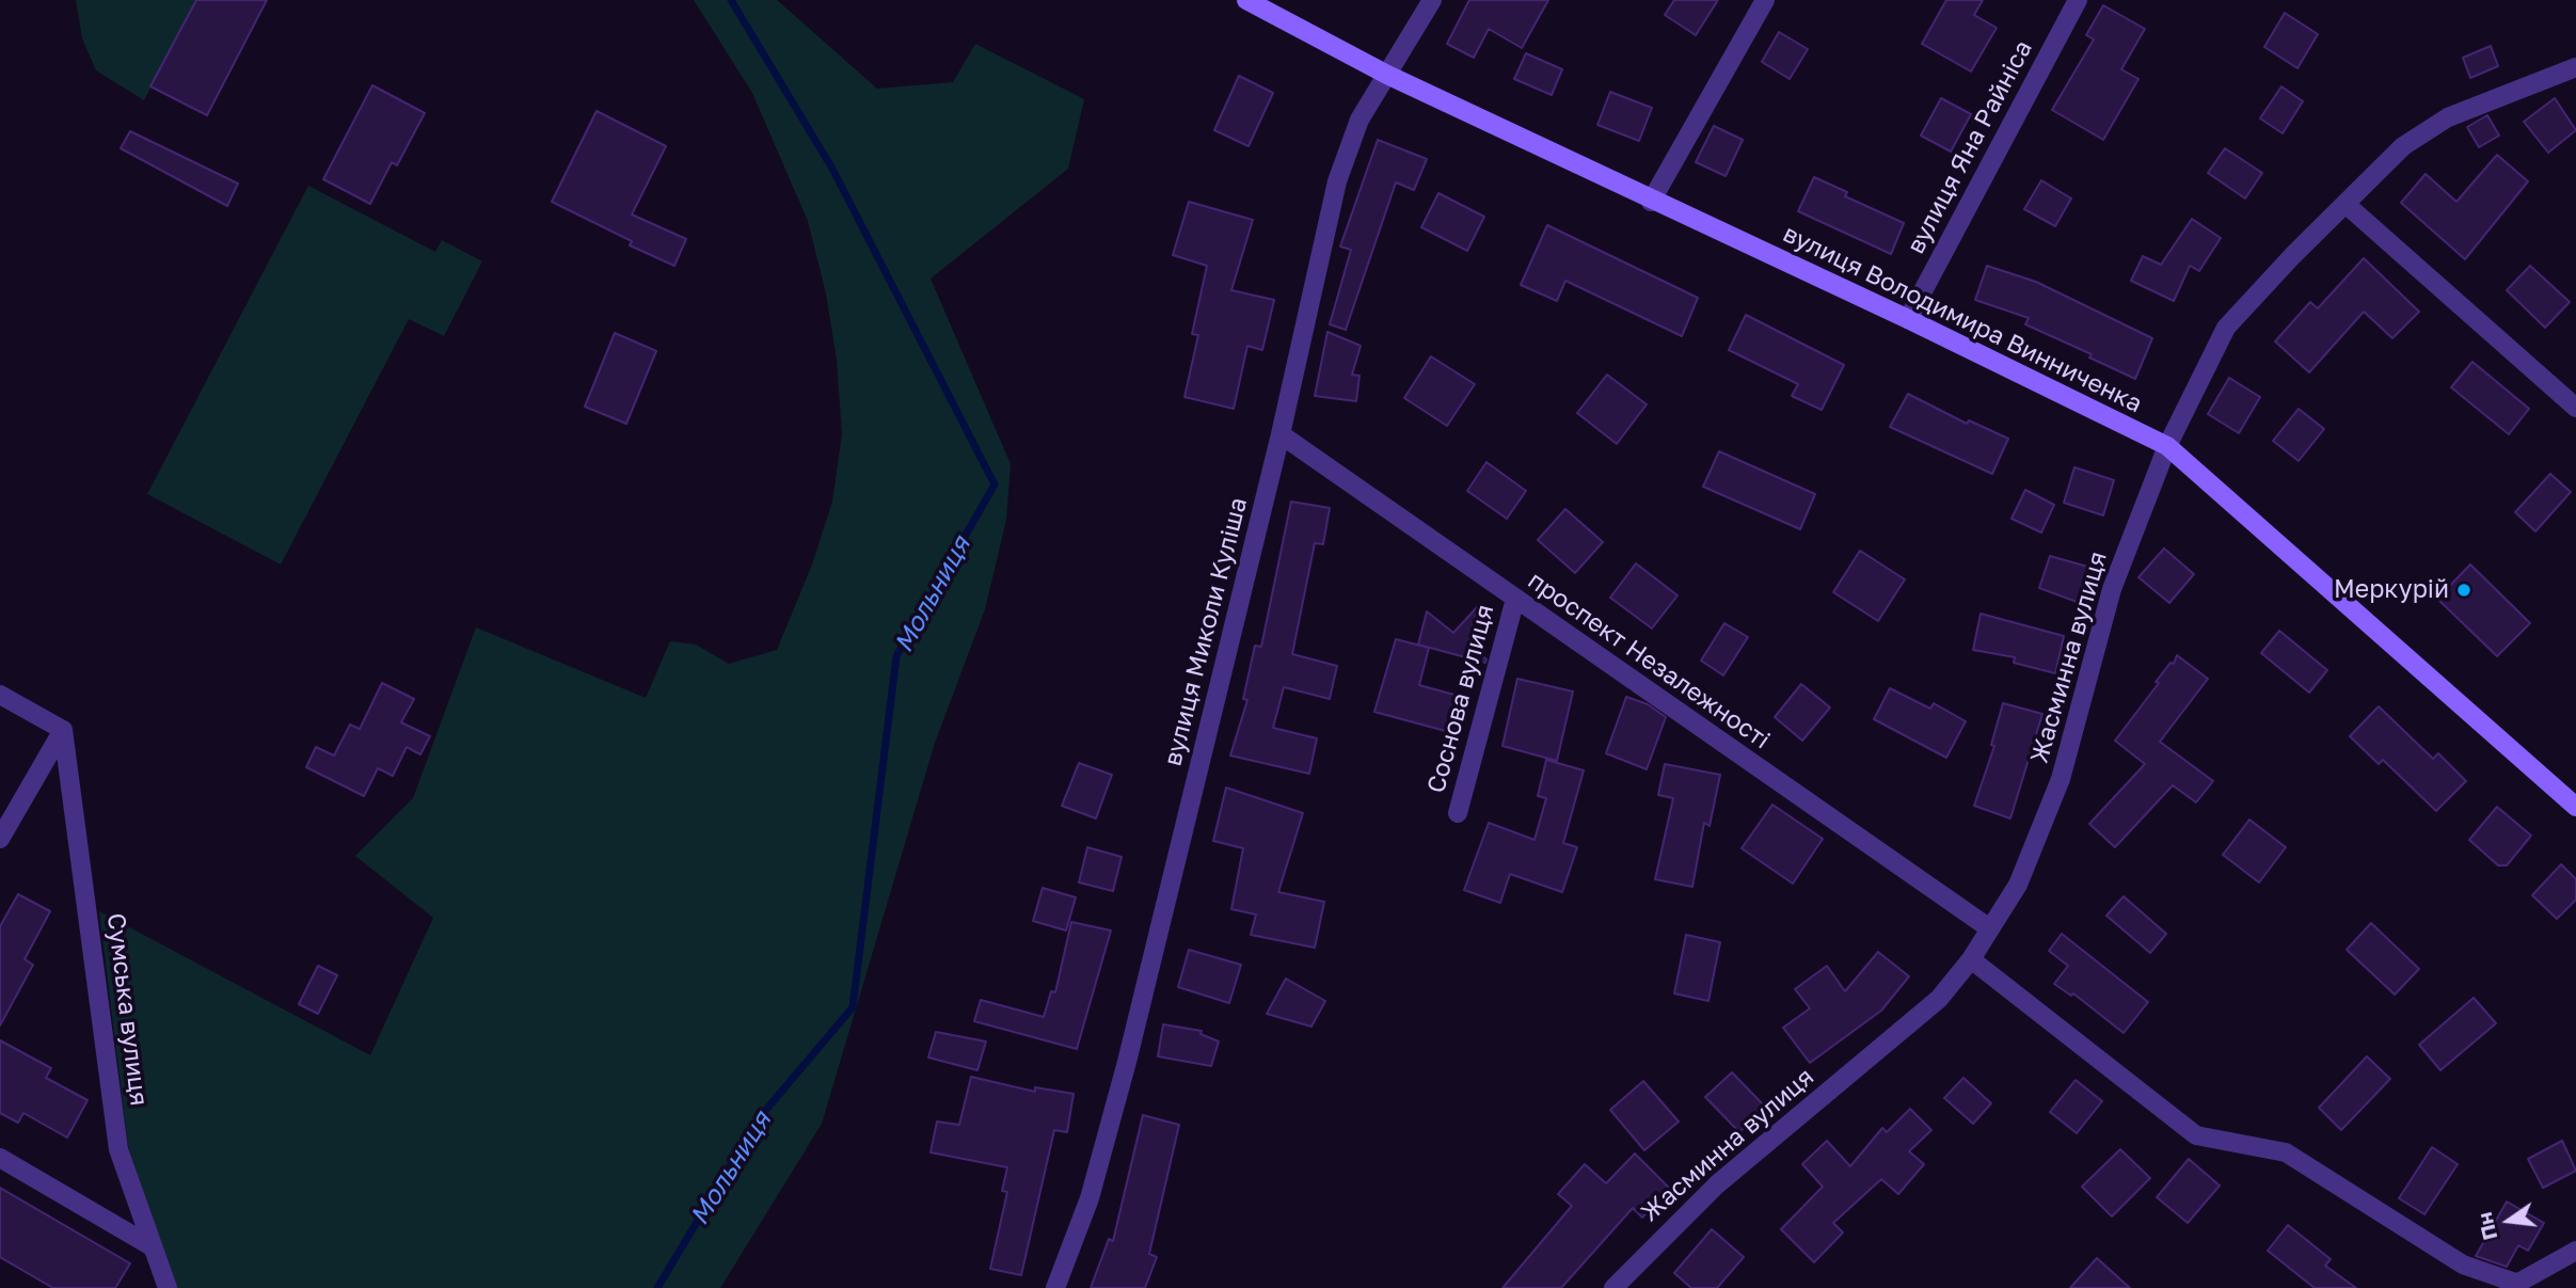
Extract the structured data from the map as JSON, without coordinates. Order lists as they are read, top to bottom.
{
  "streets": {
    "main road": ["вулиця Володимира Винниченка"],
    "street": [
      "вулиця Яна Райніса",
      "вулиця Миколи Куліша",
      "Жасминна вулиця",
      "проспект Незалежності",
      "Соснова вулиця",
      "Сумська вулиця"
    ]
  },
  "crossings": [
    ["вулиця Яна Райніса", "вулиця Володимира Винниченка"],
    ["вулиця Володимира Винниченка", "вулиця Миколи Куліша"],
    ["вулиця Володимира Винниченка", "Жасминна вулиця"],
    ["вулиця Миколи Куліша", "проспект Незалежності"],
    ["Жасминна вулиця", "проспект Незалежності"],
    ["проспект Незалежності", "Соснова вулиця"]
  ],
  "water": ["Мольниця"],
  "places": ["Меркурій"],
  "north": "left"
}
